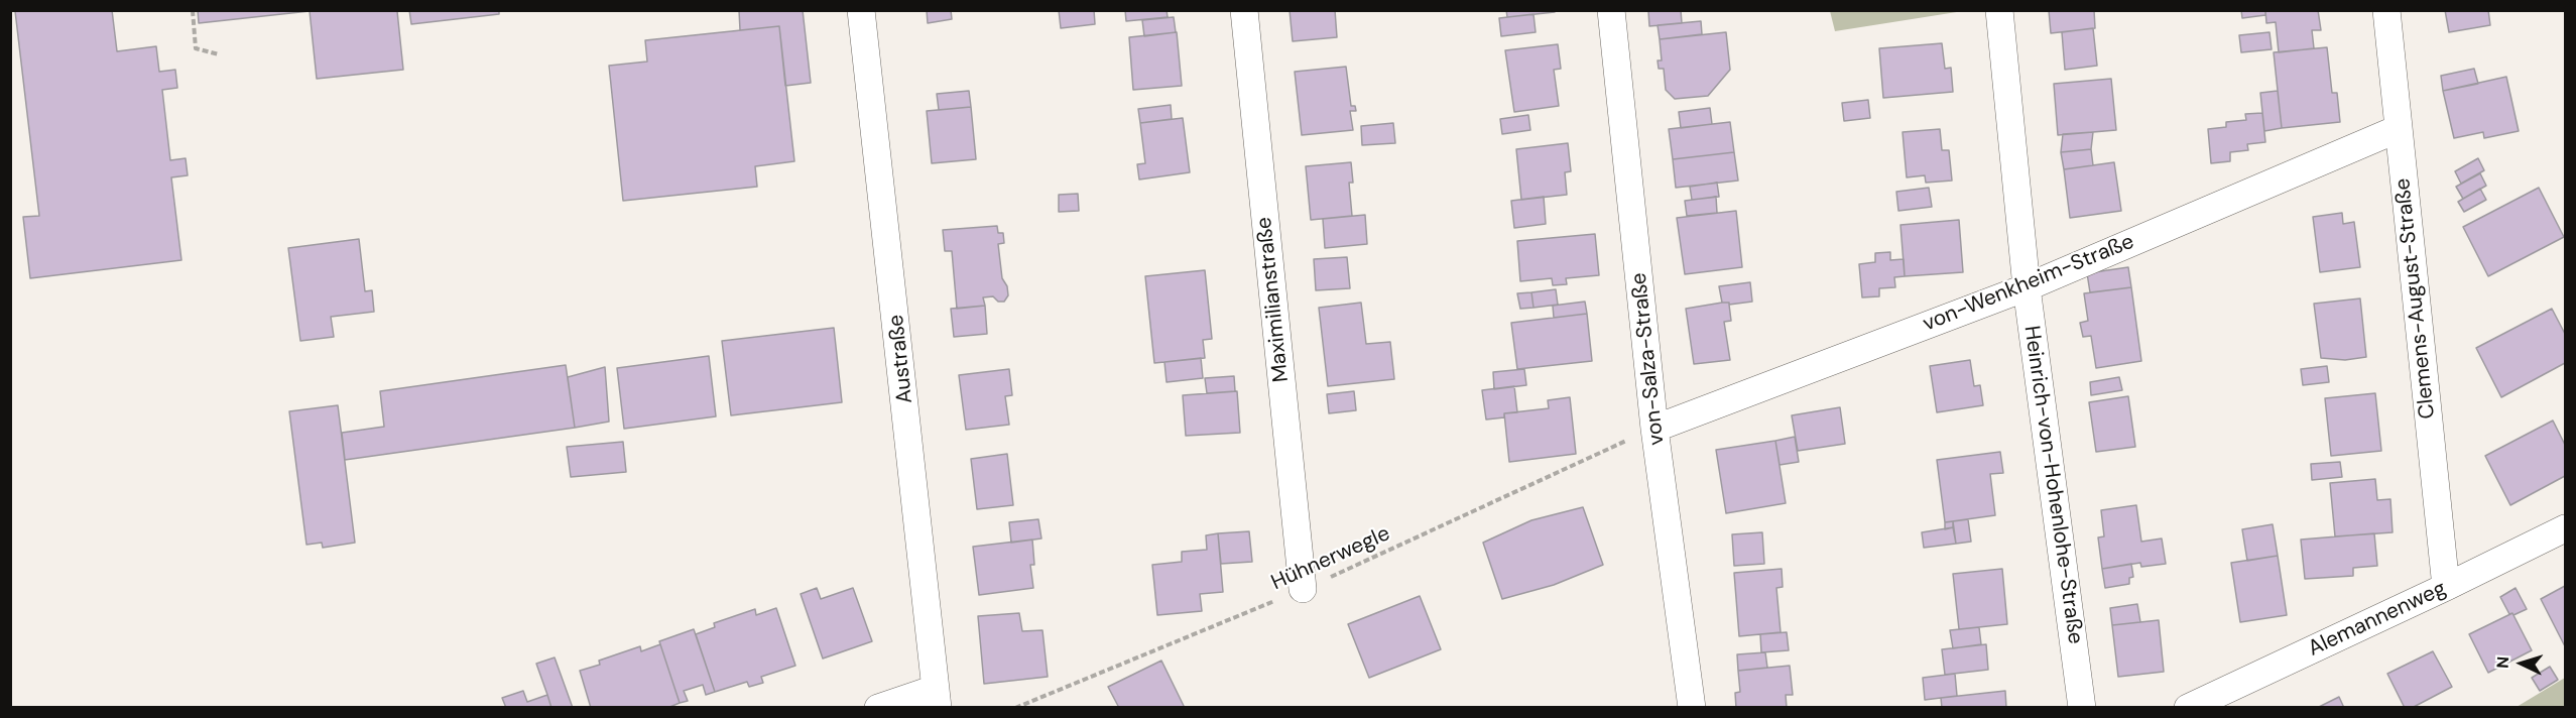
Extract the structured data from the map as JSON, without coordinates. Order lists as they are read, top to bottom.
{
  "streets": {
    "street": [
      "von-Wenkheim-Straße",
      "Clemens-August-Straße",
      "Maximilianstraße",
      "Austraße",
      "von-Salza-Straße",
      "Heinrich-von-Hohenlohe-Straße",
      "Alemannenweg"
    ],
    "path": ["Hühnerwegle"]
  },
  "crossings": [
    ["von-Wenkheim-Straße", "Clemens-August-Straße"],
    ["von-Wenkheim-Straße", "von-Salza-Straße"],
    ["von-Wenkheim-Straße", "Heinrich-von-Hohenlohe-Straße"],
    ["von-Wenkheim-Straße", "Hühnerwegle"],
    ["Clemens-August-Straße", "Alemannenweg"],
    ["Maximilianstraße", "Hühnerwegle"],
    ["von-Salza-Straße", "Hühnerwegle"]
  ],
  "north": "left"
}
